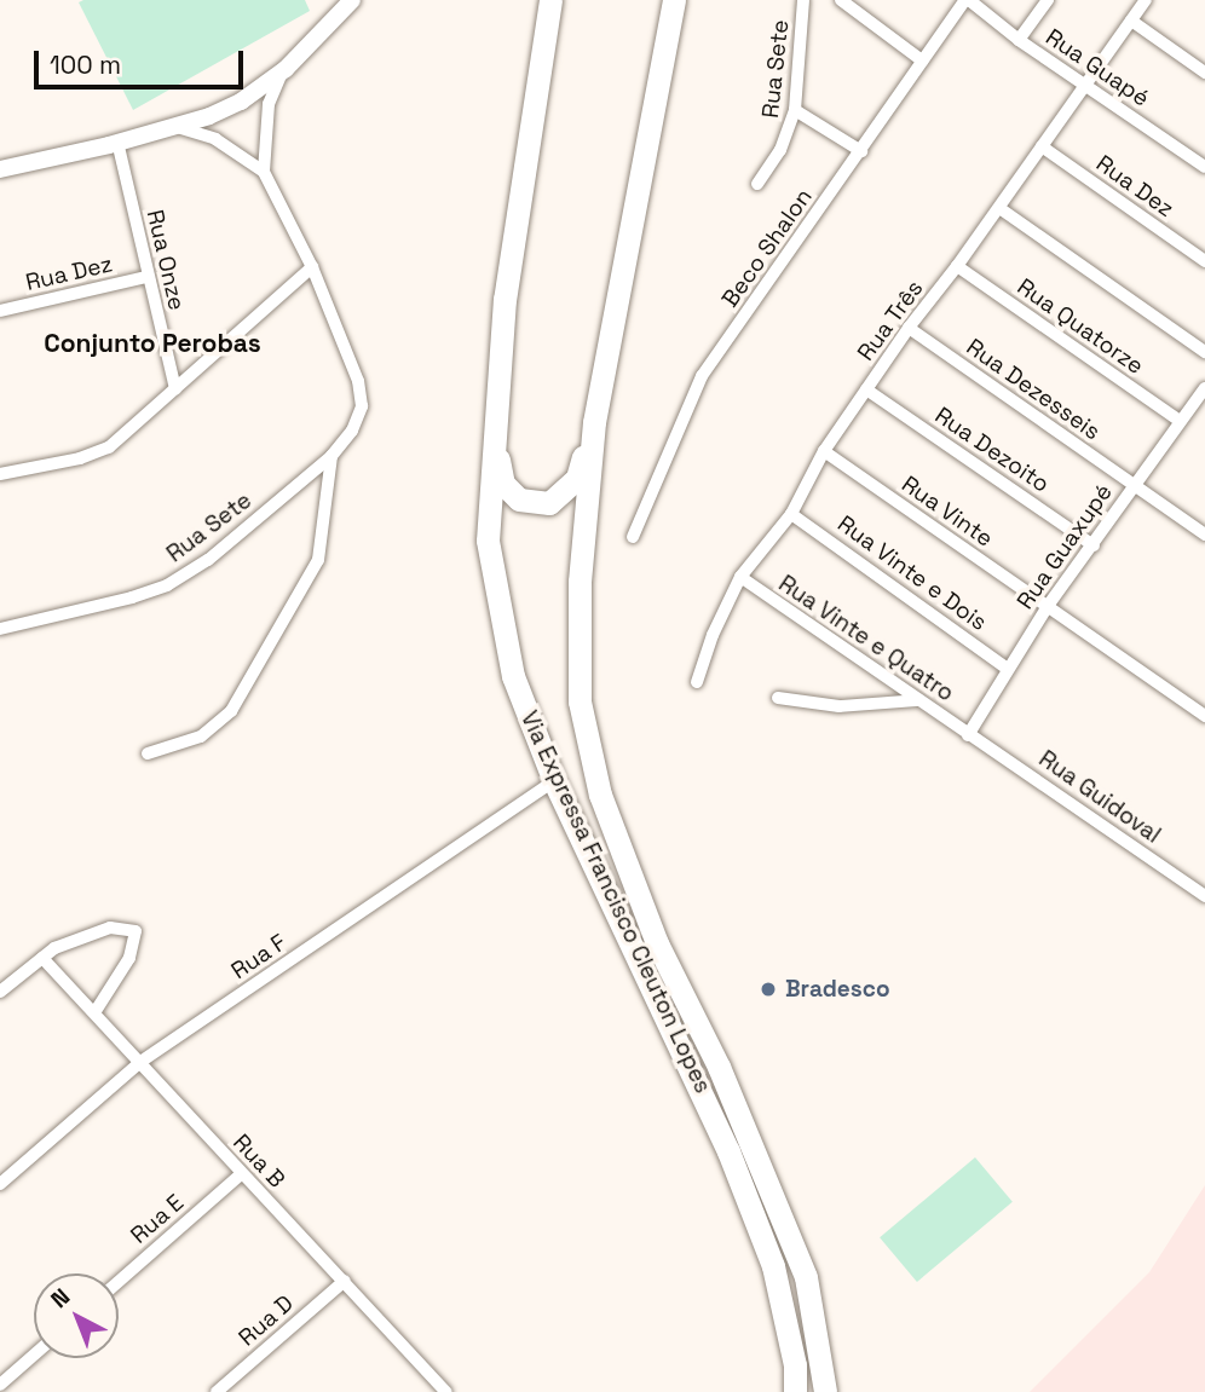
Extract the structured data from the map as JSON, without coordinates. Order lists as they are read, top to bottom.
{
  "streets": {
    "highway": ["Via Expressa Francisco Cleuton Lopes"],
    "street": [
      "Rua Guapé",
      "Rua Sete",
      "Rua Dez",
      "Beco Shalon",
      "Rua Onze",
      "Rua Três",
      "Rua Quatorze",
      "Rua Dezesseis",
      "Rua Dezoito",
      "Rua Vinte",
      "Rua Guaxupé",
      "Rua Vinte e Dois",
      "Rua Vinte e Quatro",
      "Rua Guidoval",
      "Rua F",
      "Rua B",
      "Rua E",
      "Rua D"
    ]
  },
  "crossings": [
    ["Rua Guapé", "Beco Shalon"],
    ["Rua Guapé", "Rua Três"],
    ["Rua Dez", "Rua Onze"],
    ["Rua Dez", "Rua Três"],
    ["Rua Três", "Rua Quatorze"],
    ["Rua Três", "Rua Dezesseis"],
    ["Rua Três", "Rua Dezoito"],
    ["Rua Três", "Rua Vinte"],
    ["Rua Três", "Rua Vinte e Dois"],
    ["Rua Três", "Rua Vinte e Quatro"],
    ["Rua Quatorze", "Rua Guaxupé"],
    ["Rua Dezesseis", "Rua Guaxupé"],
    ["Rua Dezoito", "Rua Guaxupé"],
    ["Rua Vinte", "Rua Guaxupé"],
    ["Rua Guaxupé", "Rua Vinte e Dois"],
    ["Rua Guaxupé", "Rua Vinte e Quatro"],
    ["Rua Guaxupé", "Rua Guidoval"],
    ["Rua Vinte e Quatro", "Rua Guidoval"],
    ["Via Expressa Francisco Cleuton Lopes", "Rua F"],
    ["Rua F", "Rua B"],
    ["Rua B", "Rua E"],
    ["Rua B", "Rua D"]
  ],
  "districts": ["Conjunto Perobas"],
  "places": ["Bradesco"],
  "scale_bar": "100 m",
  "north": "top left"
}
